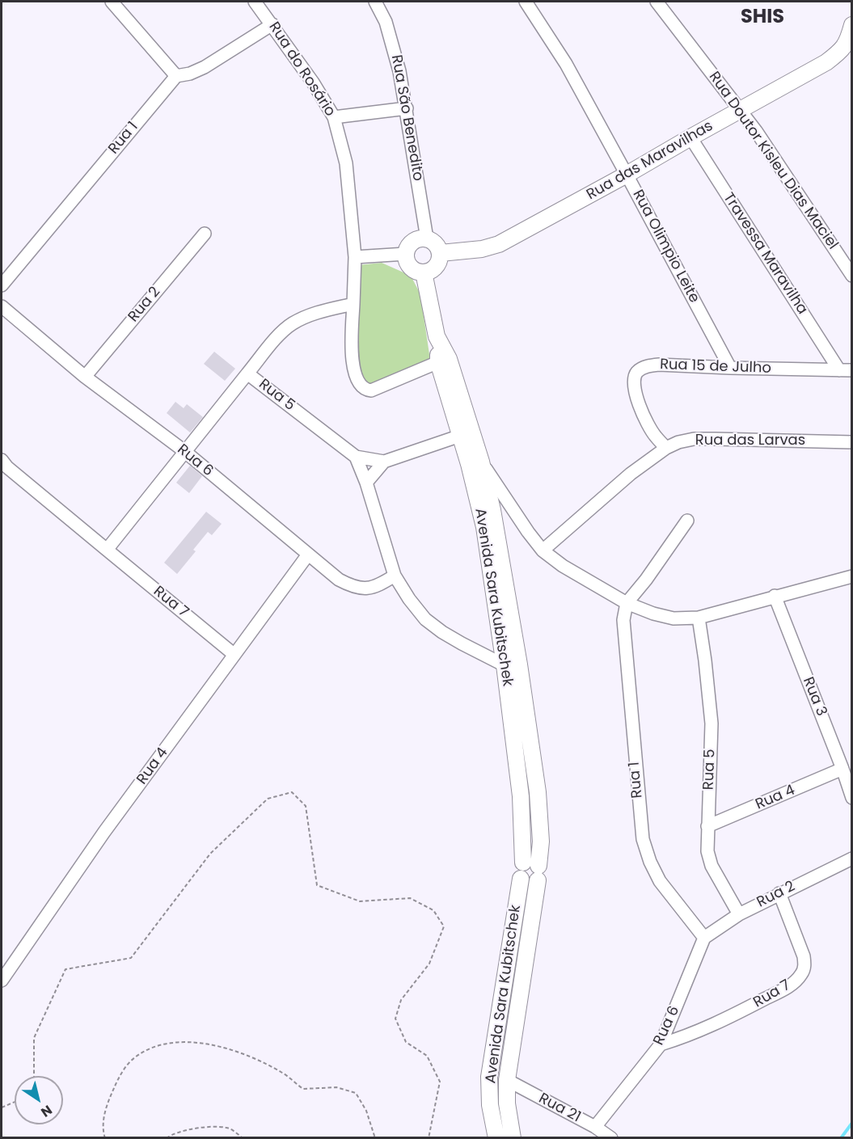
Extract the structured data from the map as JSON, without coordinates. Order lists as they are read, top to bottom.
{
  "streets": {
    "main road": ["Rua das Maravilhas", "Avenida Sara Kubitschek"],
    "street": [
      "Rua do Rosário",
      "Rua São Benedito",
      "Rua 1",
      "Rua Doutor Kisleu Dias Maciel",
      "Rua Olimpio Leite",
      "Travessa Maravilha",
      "Rua 2",
      "Rua 15 de Julho",
      "Rua 5",
      "Rua das Larvas",
      "Rua 6",
      "Rua 7",
      "Rua 3",
      "Rua 4",
      "Rua 21"
    ]
  },
  "crossings": [
    ["Rua São Benedito", "Rua das Maravilhas"],
    ["Rua 1", "Rua 2"],
    ["Rua 1", "Rua 6"],
    ["Rua das Maravilhas", "Rua Doutor Kisleu Dias Maciel"],
    ["Rua das Maravilhas", "Rua Olimpio Leite"],
    ["Rua das Maravilhas", "Travessa Maravilha"],
    ["Rua Olimpio Leite", "Rua 15 de Julho"],
    ["Travessa Maravilha", "Rua 15 de Julho"],
    ["Rua 2", "Rua 5"],
    ["Rua 2", "Rua 6"],
    ["Rua 2", "Rua 7"],
    ["Rua 15 de Julho", "Rua das Larvas"],
    ["Rua 5", "Rua 6"],
    ["Rua 5", "Rua 7"],
    ["Rua 5", "Rua 4"],
    ["Rua 6", "Rua 7"],
    ["Rua 6", "Rua 4"],
    ["Rua 6", "Rua 21"],
    ["Avenida Sara Kubitschek", "Rua 21"],
    ["Rua 7", "Rua 4"],
    ["Rua 3", "Rua 4"]
  ],
  "districts": ["SHIS"],
  "north": "bottom right"
}
